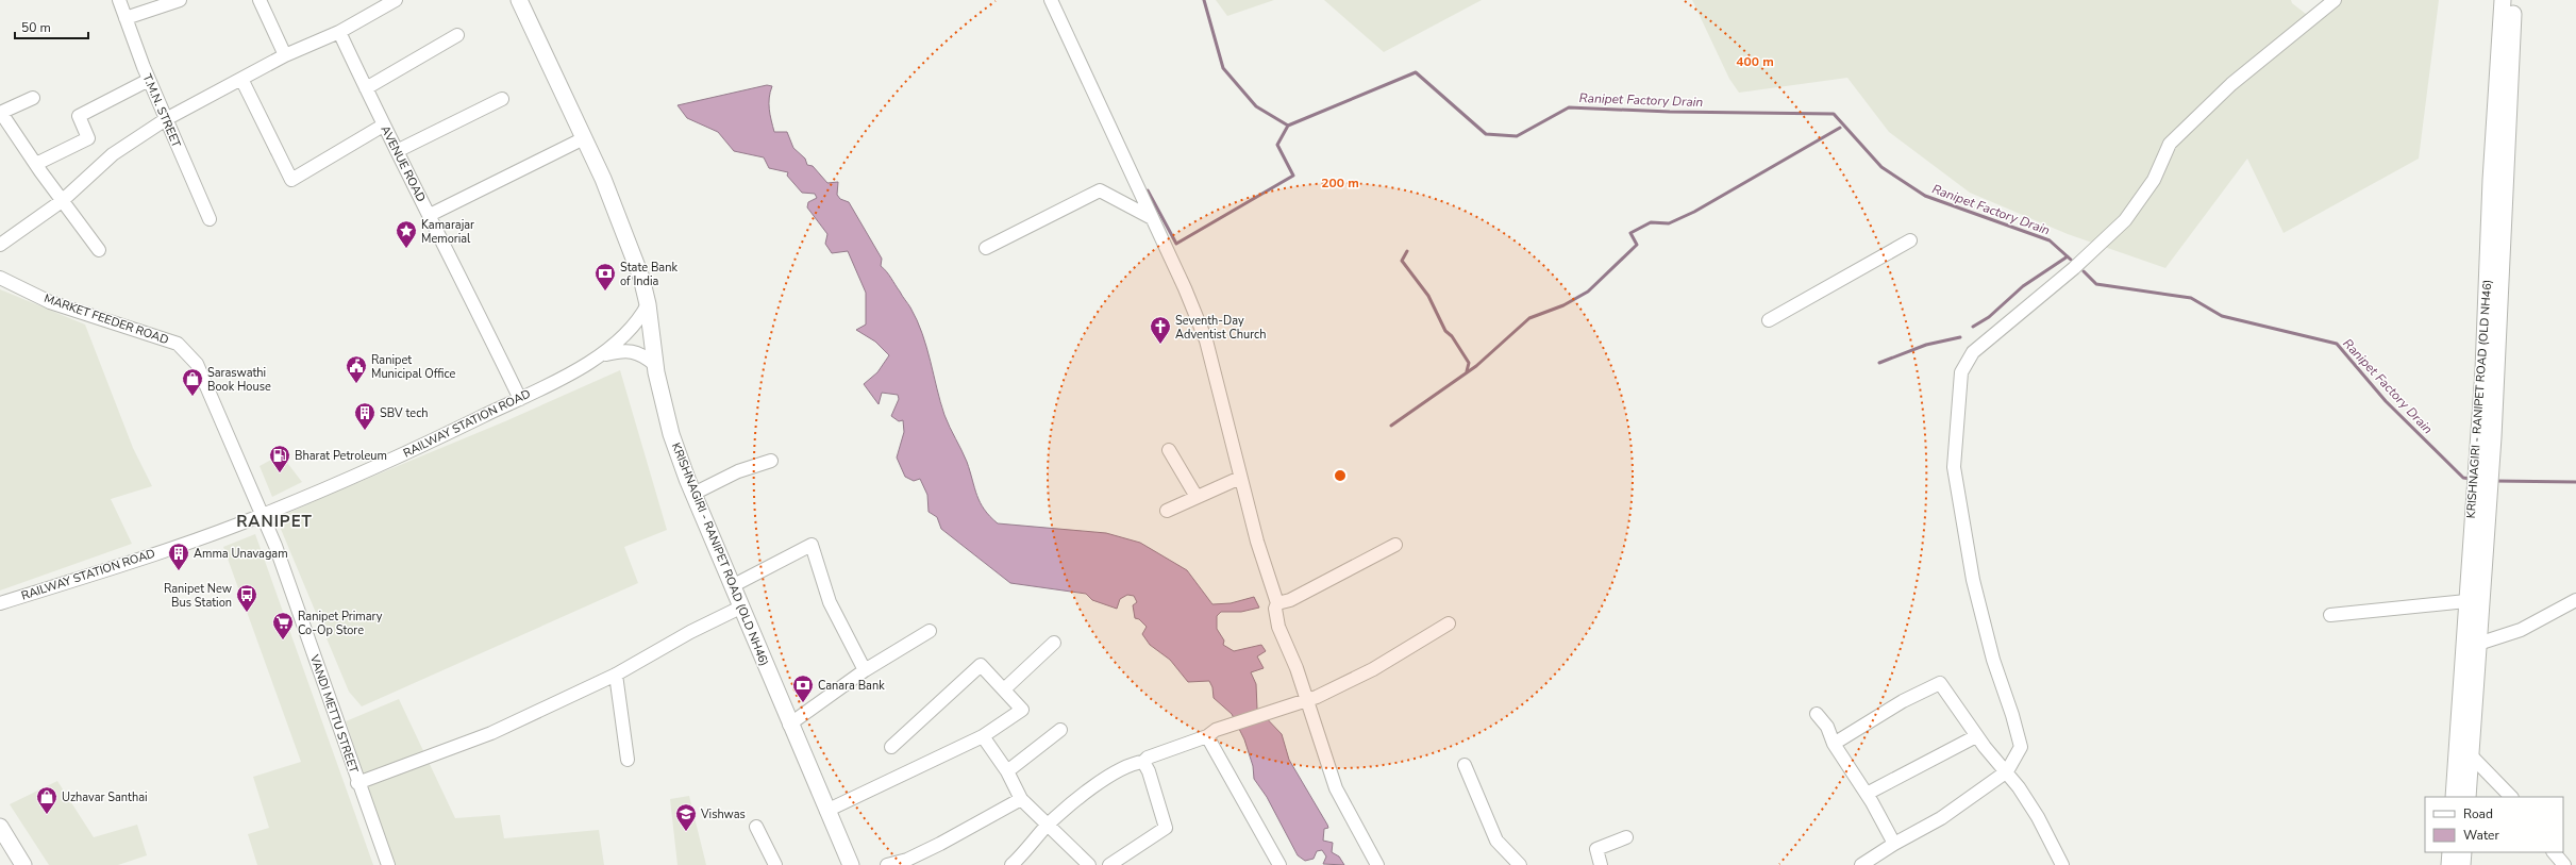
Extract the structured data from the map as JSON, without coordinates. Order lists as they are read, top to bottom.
{
  "streets": {
    "main road": ["KRISHNAGIRI - RANIPET ROAD (OLD NH46)"],
    "street": [
      "T.M.N. STREET",
      "AVENUE ROAD",
      "MARKET FEEDER ROAD",
      "RAILWAY STATION ROAD",
      "VANDI METTU STREET"
    ]
  },
  "crossings": [
    ["AVENUE ROAD", "RAILWAY STATION ROAD"],
    ["MARKET FEEDER ROAD", "RAILWAY STATION ROAD"],
    ["MARKET FEEDER ROAD", "VANDI METTU STREET"],
    ["KRISHNAGIRI - RANIPET ROAD (OLD NH46)", "RAILWAY STATION ROAD"],
    ["RAILWAY STATION ROAD", "VANDI METTU STREET"]
  ],
  "districts": ["RANIPET"],
  "water": ["Ranipet Factory Drain"],
  "places": {
    "place": ["Kamarajar Memorial"],
    "bank": ["State Bank of India", "Canara Bank"],
    "church": ["Seventh-Day Adventist Church"],
    "public building": ["Ranipet Municipal Office"],
    "shop": ["Saraswathi Book House", "Uzhavar Santhai"],
    "building": ["SBV tech", "Amma Unavagam"],
    "fuel station": ["Bharat Petroleum"],
    "bus stop": ["Ranipet New Bus Station"],
    "supermarket": ["Ranipet Primary Co-Op Store"],
    "school or university": ["Vishwas"]
  },
  "legend": ["Road", "Water"],
  "scale_bar": "50 m",
  "rings": ["400 m", "200 m"]
}
